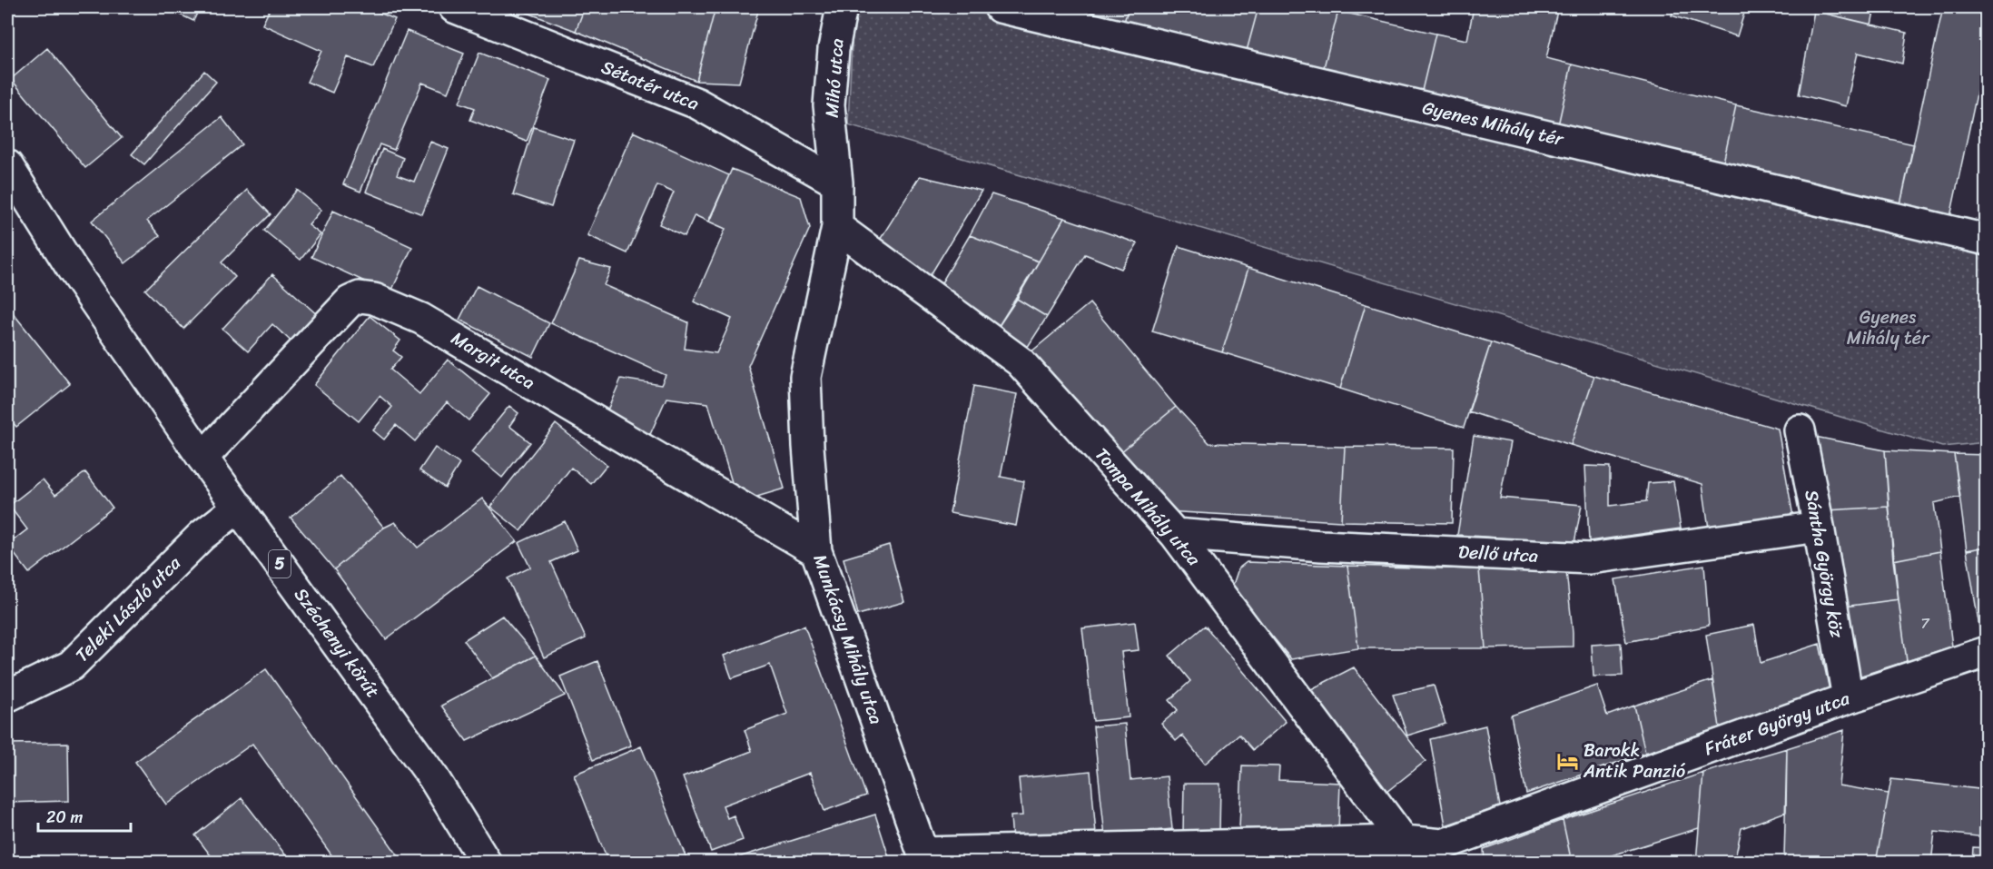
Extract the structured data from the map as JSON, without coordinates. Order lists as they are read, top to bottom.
{
  "streets": {
    "street": [
      "Mihó utca",
      "Sétatér utca",
      "Gyenes Mihály tér",
      "Margit utca",
      "Tompa Mihály utca",
      "Dellő utca",
      "5",
      "Sántha György köz",
      "Teleki László utca",
      "Munkácsy Mihály utca",
      "Széchenyi körút",
      "Fráter György utca"
    ]
  },
  "crossings": [
    ["Mihó utca", "Sétatér utca"],
    ["Mihó utca", "Munkácsy Mihály utca"],
    ["Sétatér utca", "Munkácsy Mihály utca"],
    ["Margit utca", "Munkácsy Mihály utca"],
    ["Margit utca", "Széchenyi körút"],
    ["Tompa Mihály utca", "Dellő utca"],
    ["Tompa Mihály utca", "Munkácsy Mihály utca"],
    ["Tompa Mihály utca", "Fráter György utca"],
    ["Dellő utca", "Sántha György köz"],
    ["Sántha György köz", "Fráter György utca"],
    ["Teleki László utca", "Széchenyi körút"],
    ["Munkácsy Mihály utca", "Fráter György utca"]
  ],
  "parks": ["Gyenes Mihály tér"],
  "places": {
    "hotel": ["Barokk Antik Panzió"]
  },
  "house_numbers": ["7"],
  "scale_bar": "20 m"
}
